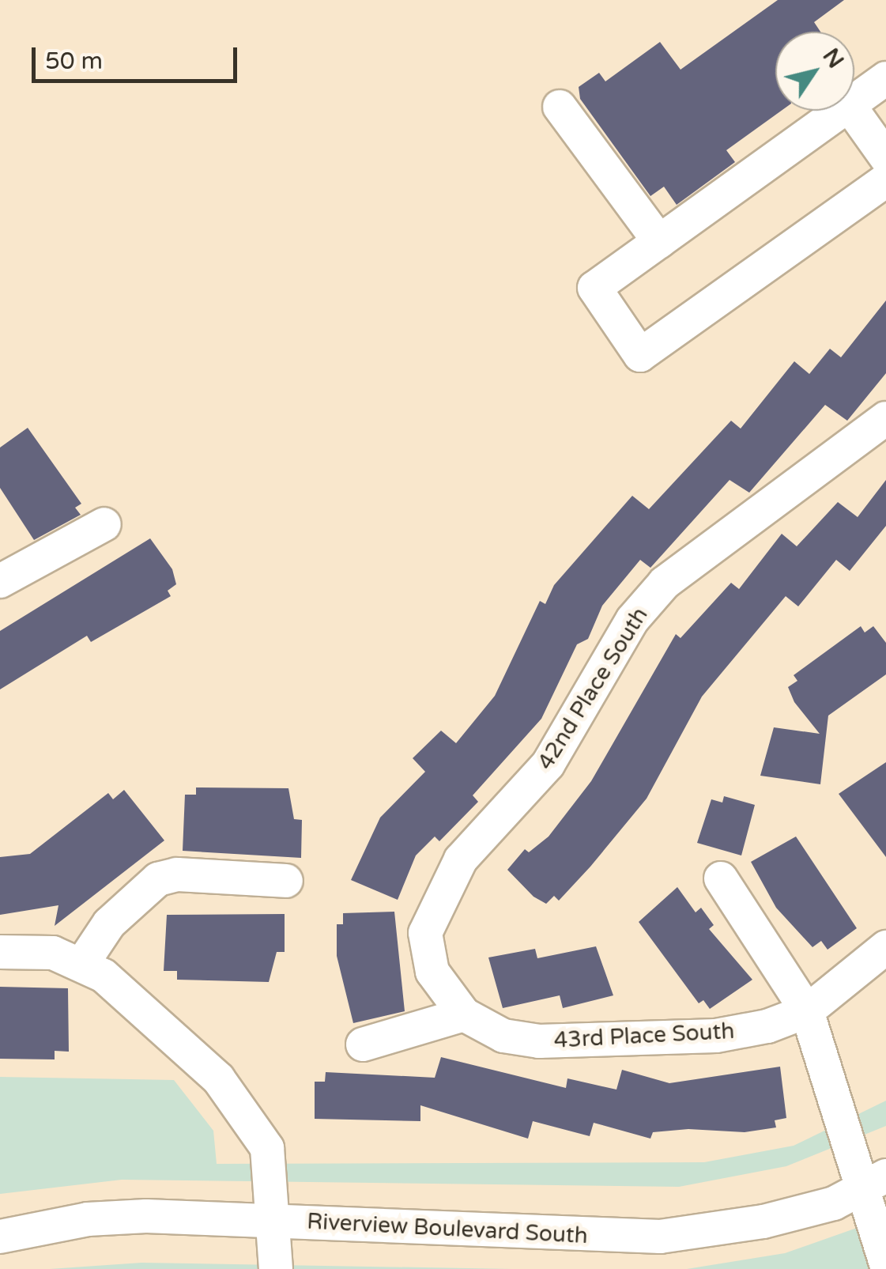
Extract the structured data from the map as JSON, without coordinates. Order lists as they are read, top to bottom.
{
  "streets": {
    "street": ["42nd Place South", "43rd Place South", "Riverview Boulevard South"]
  },
  "crossings": [
    ["42nd Place South", "43rd Place South"]
  ],
  "scale_bar": "50 m",
  "north": "top right"
}
